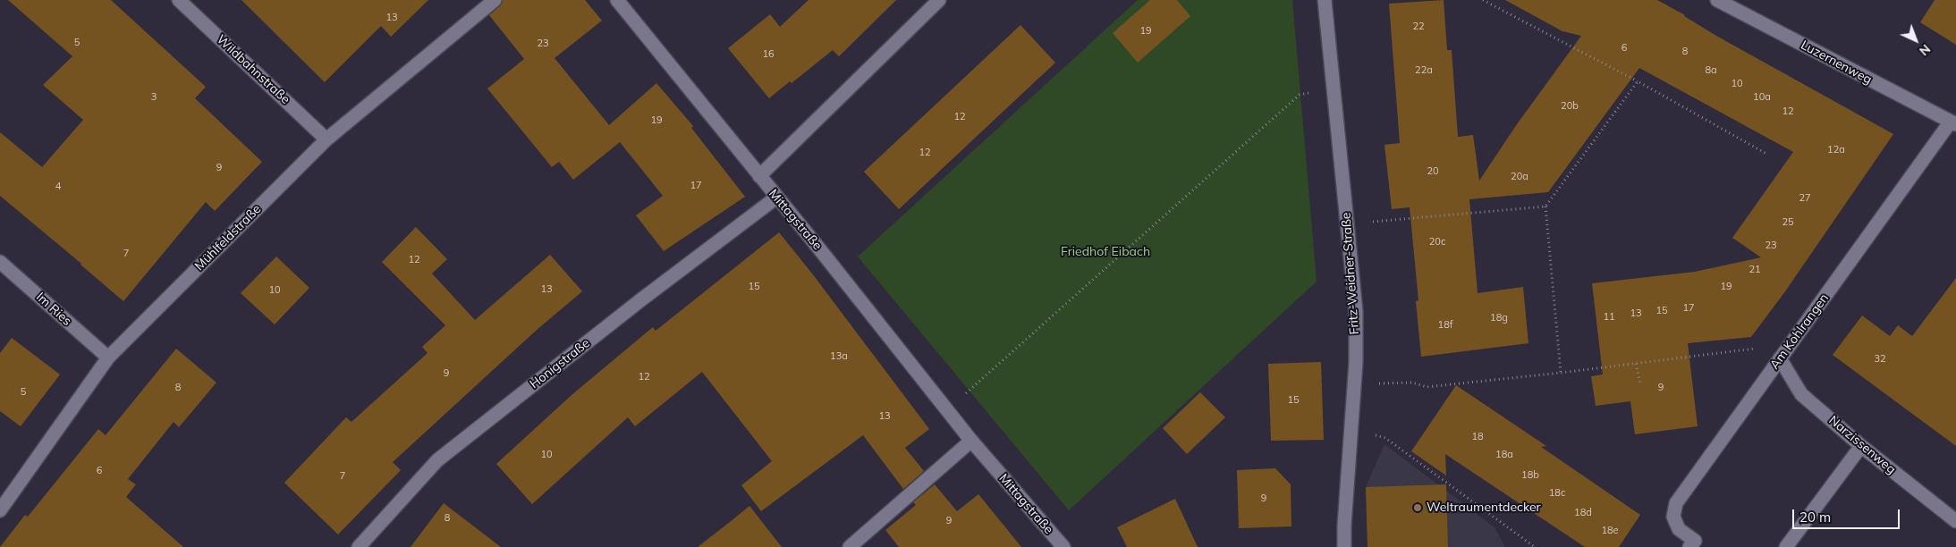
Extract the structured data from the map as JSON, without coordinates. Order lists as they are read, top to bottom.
{
  "streets": {
    "street": [
      "Luzernenweg",
      "Wildbahnstraße",
      "Mittagstraße",
      "Mühlfeldstraße",
      "Fritz-Weidner-Straße",
      "Im Ries",
      "Am Kohlrangen",
      "Honigstraße",
      "Narzissenweg"
    ]
  },
  "crossings": [
    ["Luzernenweg", "Am Kohlrangen"],
    ["Wildbahnstraße", "Mühlfeldstraße"],
    ["Mittagstraße", "Honigstraße"],
    ["Mühlfeldstraße", "Im Ries"],
    ["Am Kohlrangen", "Narzissenweg"]
  ],
  "parks": ["Friedhof Eibach"],
  "places": ["Weltraumentdecker"],
  "house_numbers": [
    "13",
    "22",
    "19",
    "5",
    "23",
    "6",
    "8",
    "16",
    "22a",
    "8a",
    "10",
    "3",
    "10a",
    "20b",
    "12",
    "12",
    "19",
    "12a",
    "12",
    "9",
    "20",
    "20a",
    "17",
    "4",
    "27",
    "25",
    "20c",
    "23",
    "7",
    "12",
    "21",
    "15",
    "19",
    "13",
    "10",
    "17",
    "15",
    "13",
    "11",
    "18g",
    "18f",
    "13a",
    "32",
    "9",
    "12",
    "8",
    "9",
    "5",
    "15",
    "13",
    "18",
    "10",
    "18a",
    "6",
    "18b",
    "7",
    "18c",
    "9",
    "18d",
    "8",
    "9",
    "18e"
  ],
  "scale_bar": "20 m",
  "north": "bottom right"
}
